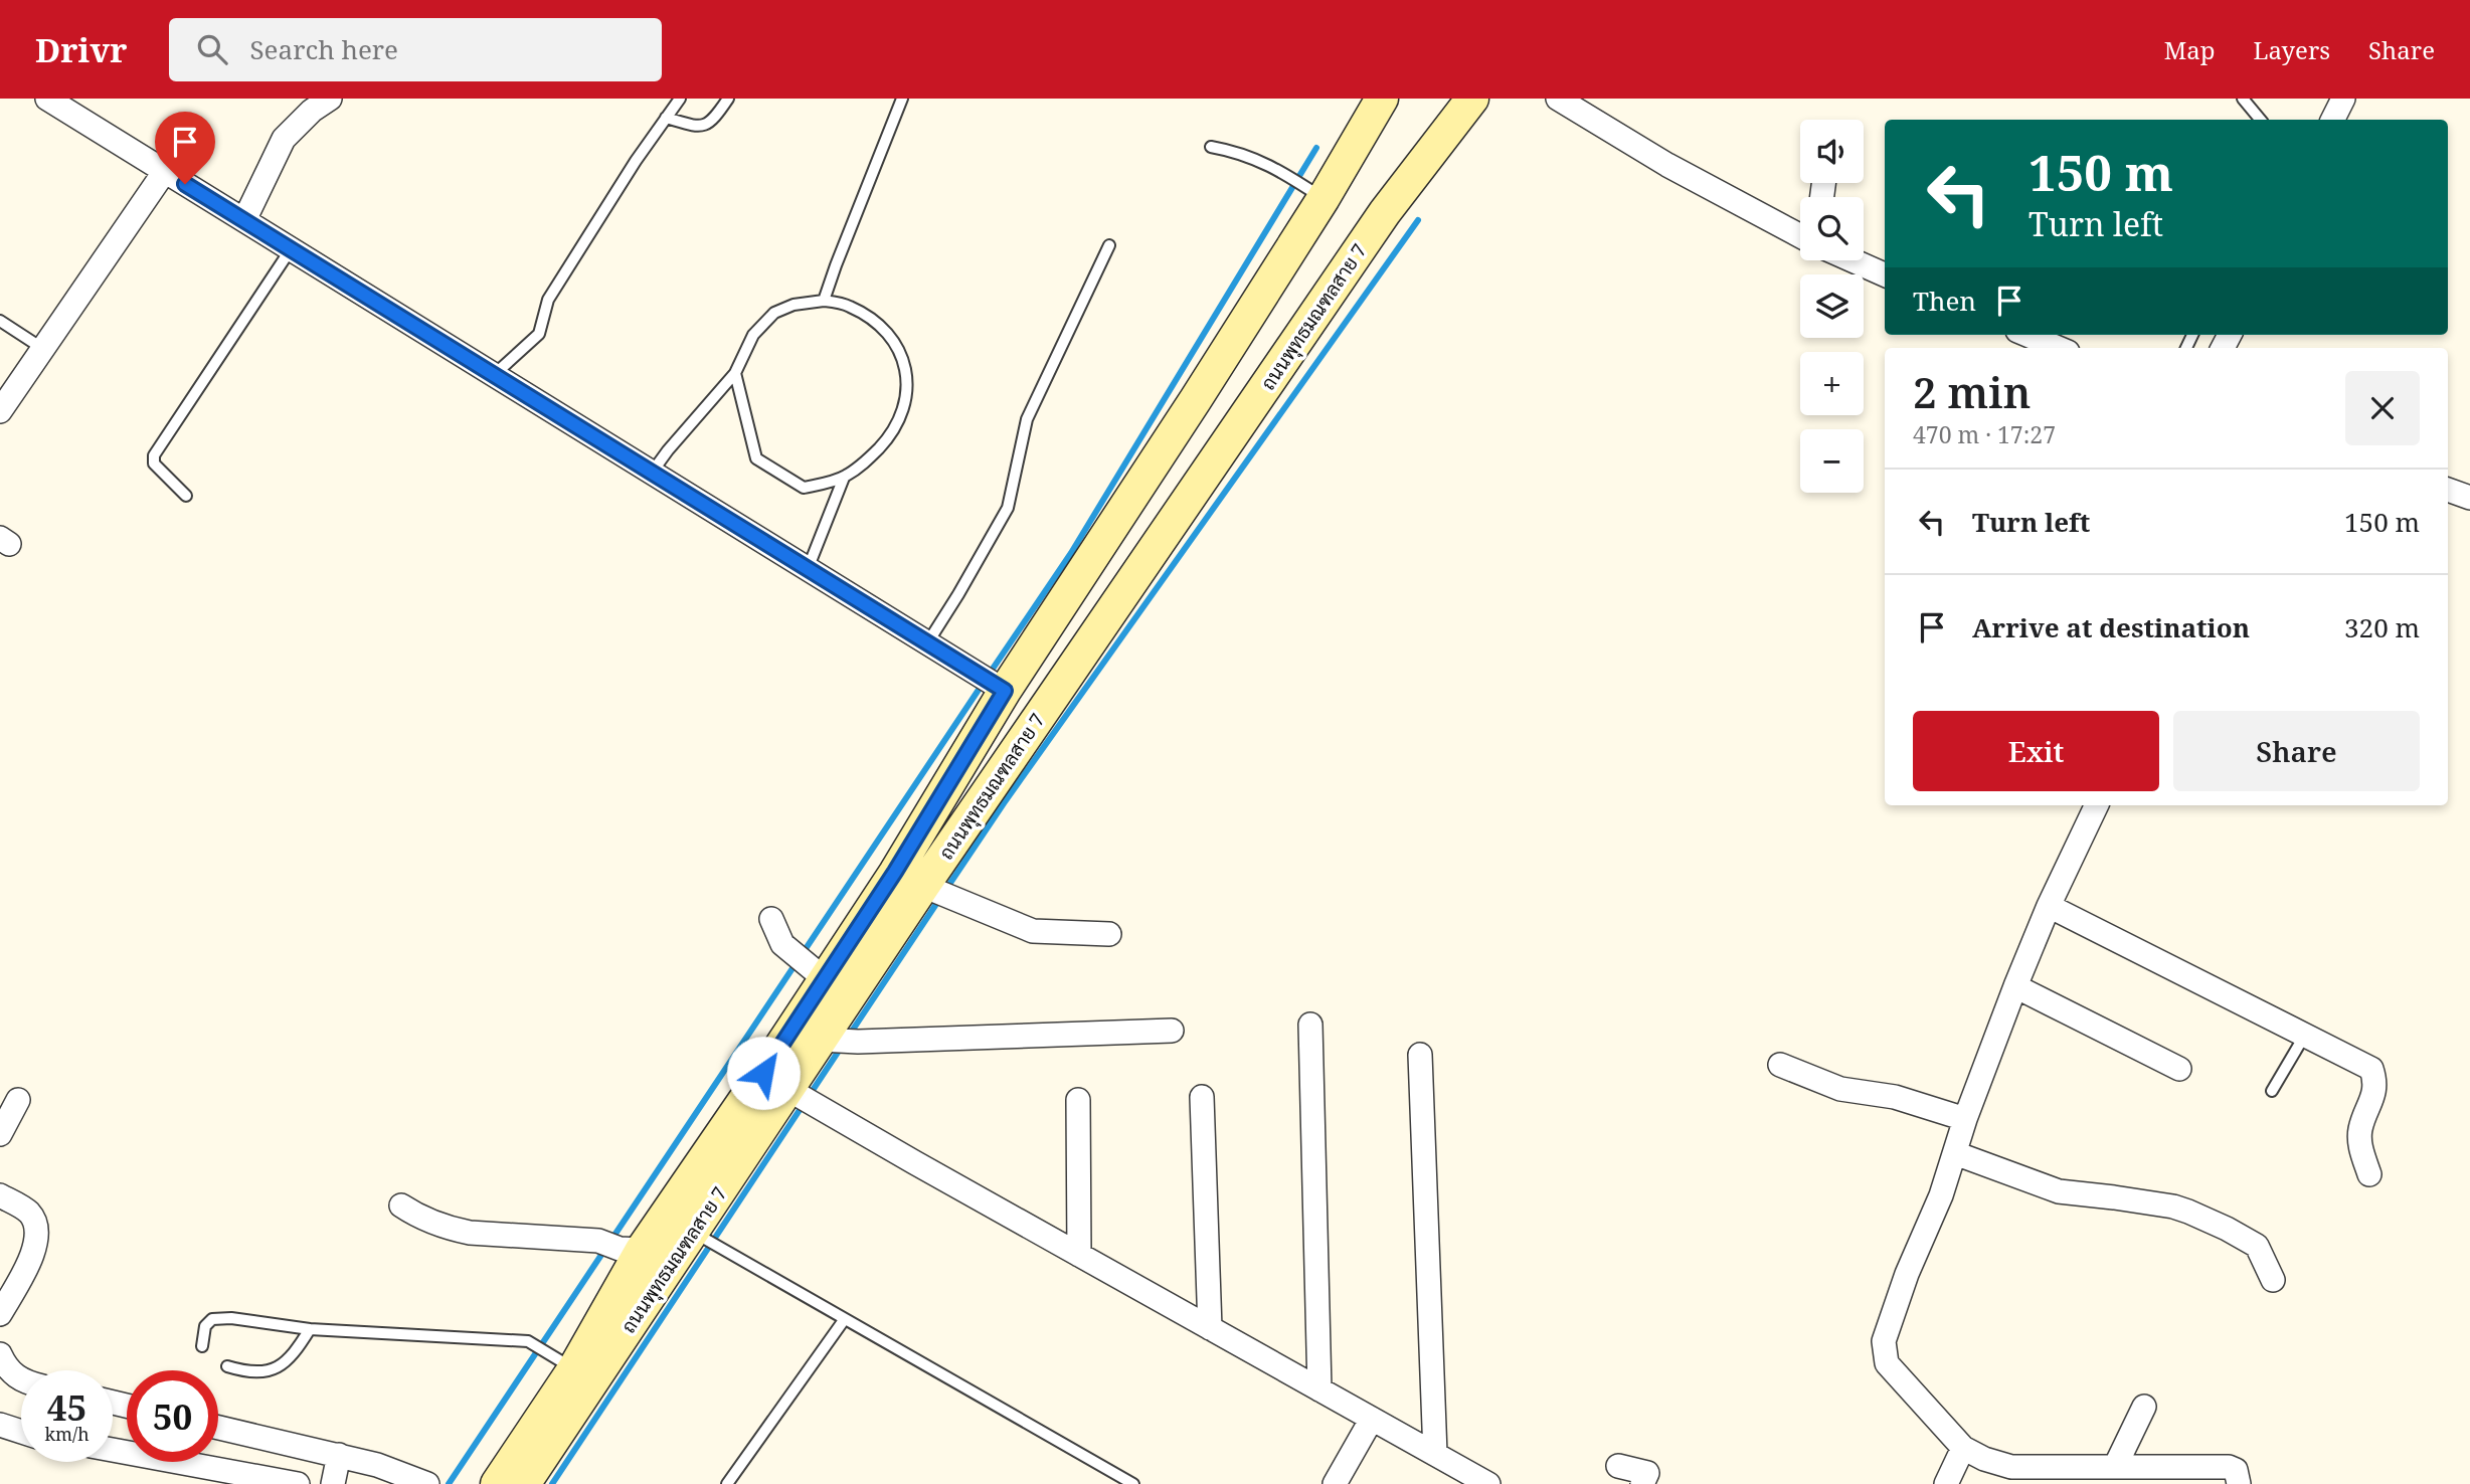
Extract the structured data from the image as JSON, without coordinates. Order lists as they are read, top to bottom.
{
  "streets": {
    "main road": ["ถนนพุทธมณฑลสาย 7"]
  },
  "page": {
    "header": "Drivr",
    "search": "Search here",
    "nav": ["Map", "Layers", "Share"],
    "map_buttons": ["+", "−"],
    "turn": ["150 m", "Turn left"],
    "then": "Then",
    "heading": ["2 min", "470 m · 17:27"],
    "list": [
      {
        "name": "Turn left",
        "value": "150 m"
      },
      {
        "name": "Arrive at destination",
        "value": "320 m"
      }
    ],
    "buttons": ["Exit", "Share"],
    "speed": "45 km/h",
    "limit": "50"
  }
}
